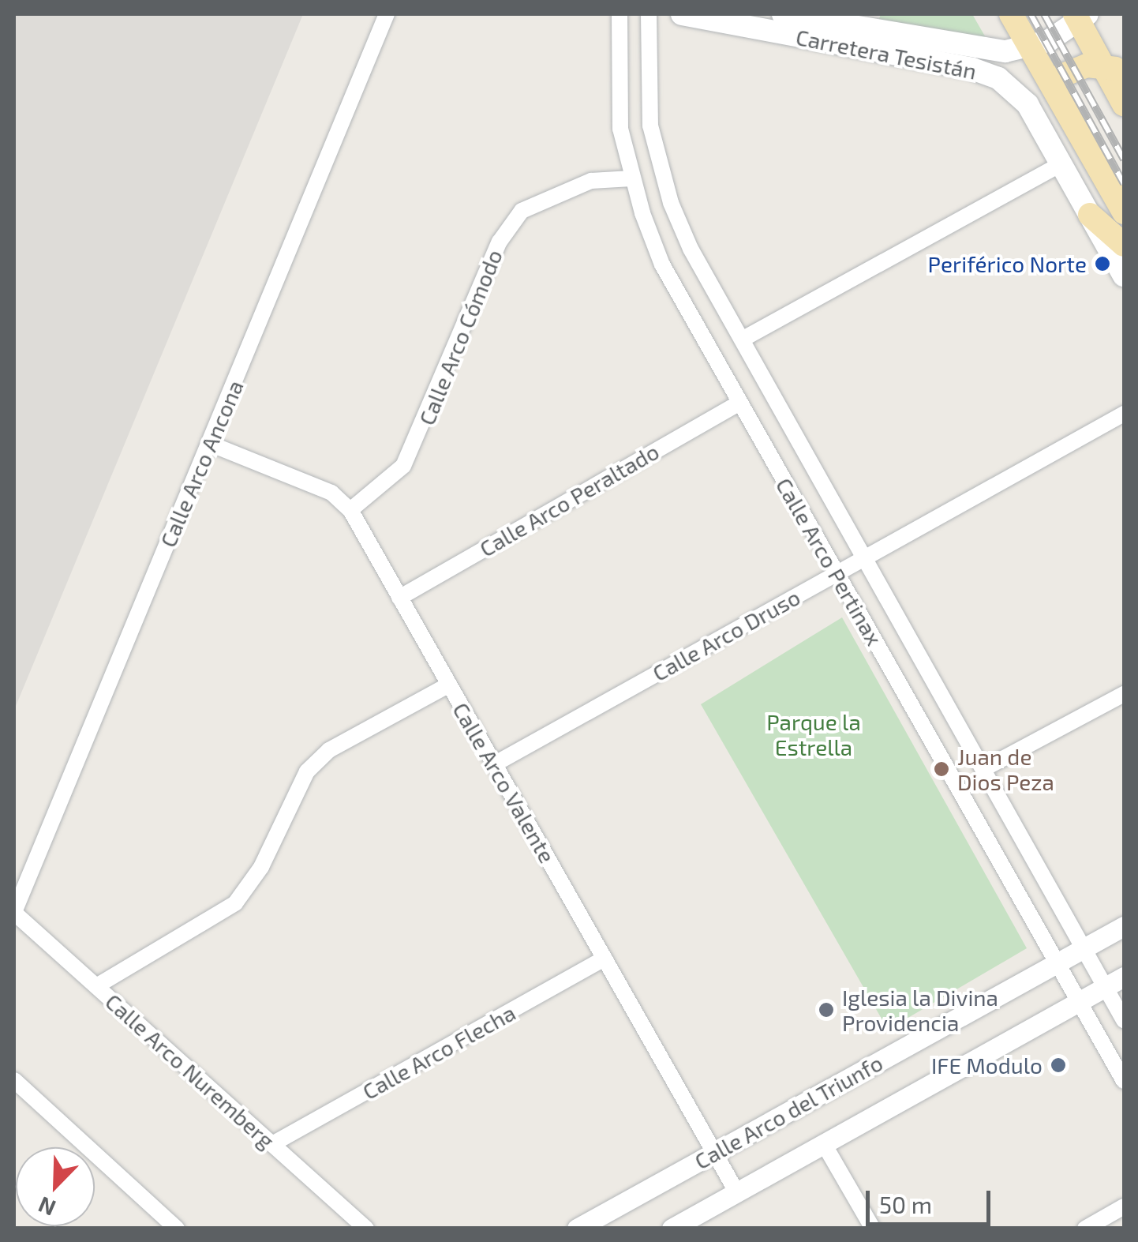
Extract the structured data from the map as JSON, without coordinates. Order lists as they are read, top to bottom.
{
  "streets": {
    "main road": ["Carretera Tesistán"],
    "street": [
      "Calle Arco Cómodo",
      "Calle Arco Ancona",
      "Calle Arco Peraltado",
      "Calle Arco Pertinax",
      "Calle Arco Druso",
      "Calle Arco Valente",
      "Calle Arco Flecha",
      "Calle Arco Nuremberg",
      "Calle Arco del Triunfo"
    ]
  },
  "crossings": [
    ["Calle Arco Cómodo", "Calle Arco Pertinax"],
    ["Calle Arco Cómodo", "Calle Arco Valente"],
    ["Calle Arco Ancona", "Calle Arco Valente"],
    ["Calle Arco Ancona", "Calle Arco Nuremberg"],
    ["Calle Arco Peraltado", "Calle Arco Pertinax"],
    ["Calle Arco Peraltado", "Calle Arco Valente"],
    ["Calle Arco Pertinax", "Calle Arco Druso"],
    ["Calle Arco Pertinax", "Calle Arco del Triunfo"],
    ["Calle Arco Druso", "Calle Arco Valente"],
    ["Calle Arco Valente", "Calle Arco Flecha"],
    ["Calle Arco Valente", "Calle Arco del Triunfo"],
    ["Calle Arco Flecha", "Calle Arco Nuremberg"]
  ],
  "parks": ["Parque la Estrella"],
  "places": [
    "Periférico Norte",
    "Juan de Dios Peza",
    "Iglesia la Divina Providencia",
    "IFE Modulo"
  ],
  "scale_bar": "50 m",
  "north": "bottom left"
}
